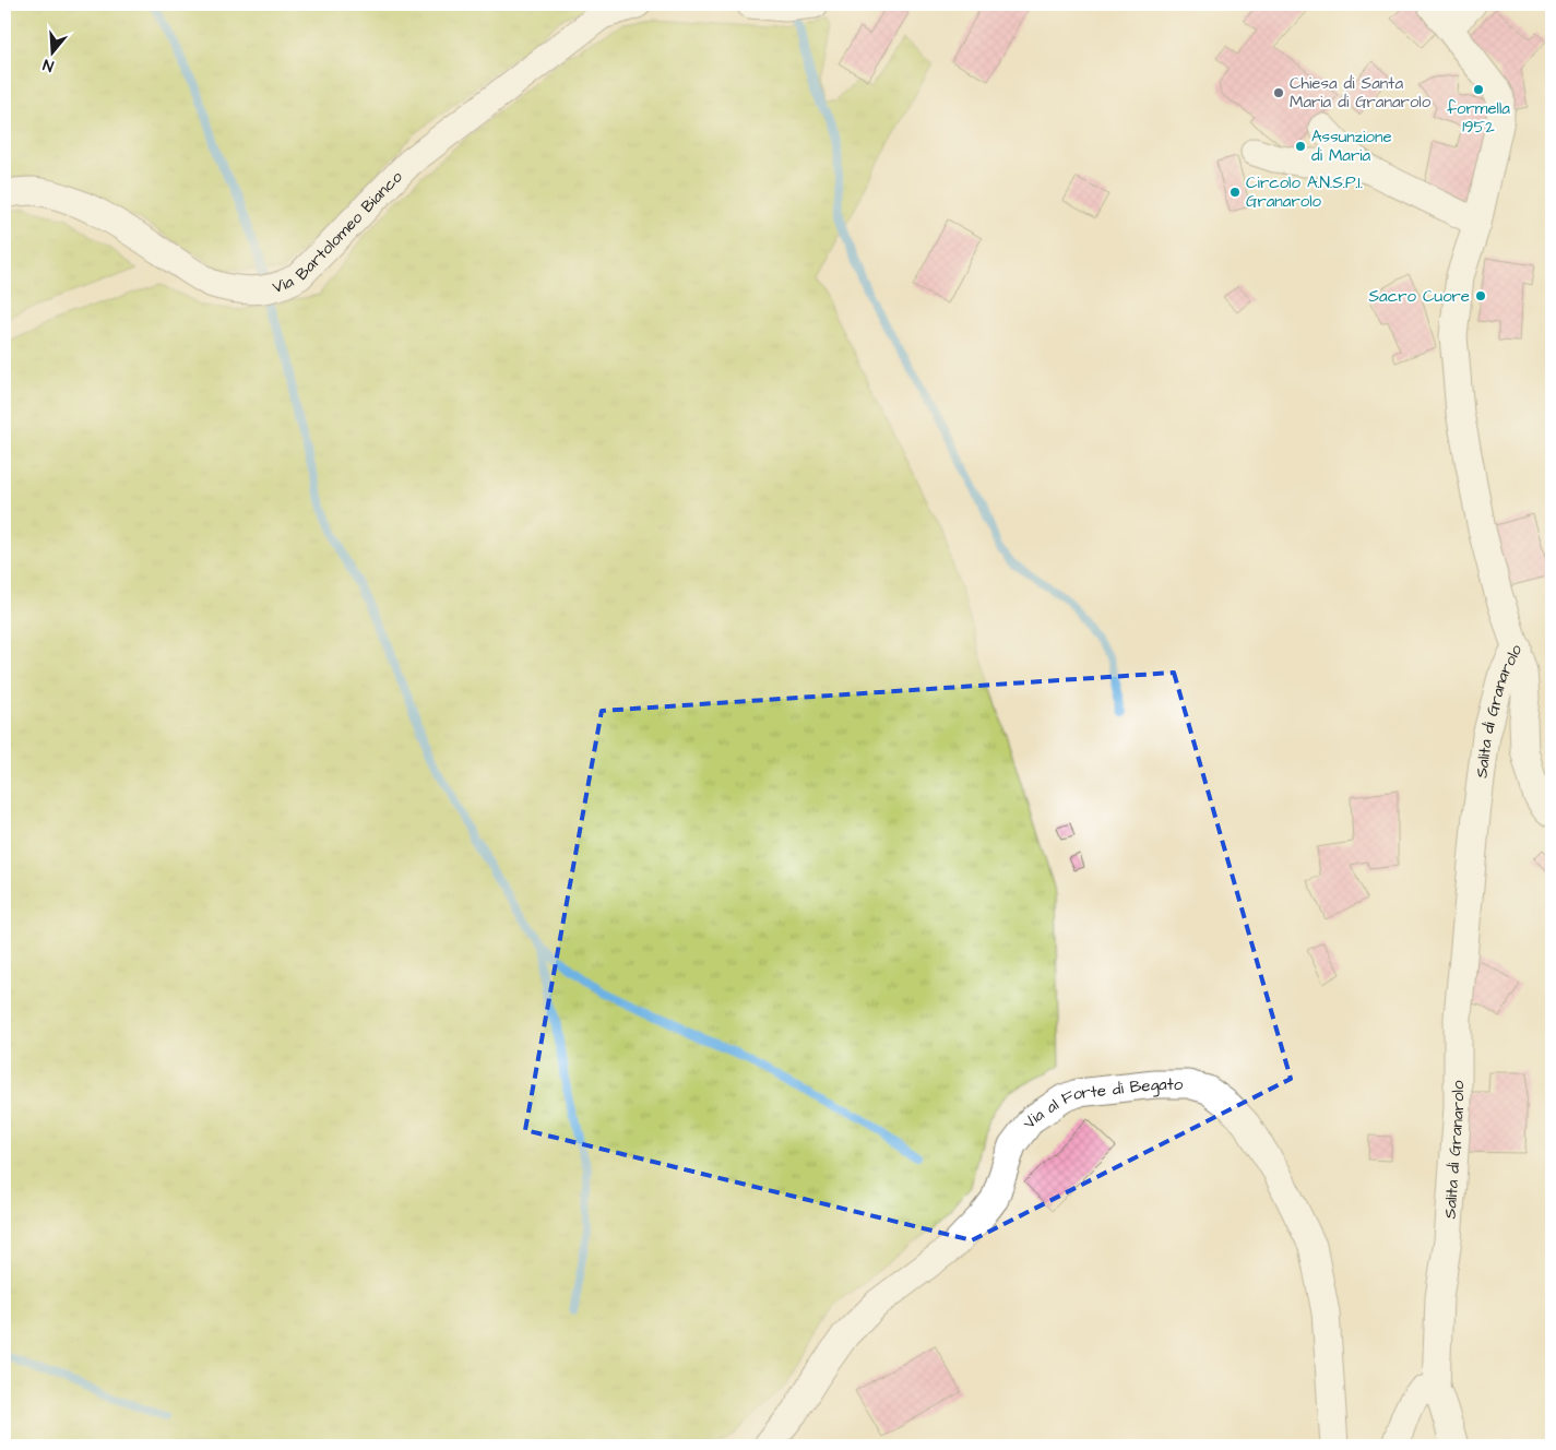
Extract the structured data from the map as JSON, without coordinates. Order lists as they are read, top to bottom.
{
  "streets": {
    "street": ["Via Bartolomeo Bianco", "Salita di Granarolo", "Via al Forte di Begato"]
  },
  "places": [
    "formella 1952",
    "Chiesa di Santa Maria di Granarolo",
    "Assunzione di Maria",
    "Circolo A.N.S.P.I. Granarolo",
    "Sacro Cuore"
  ],
  "north": "bottom"
}
